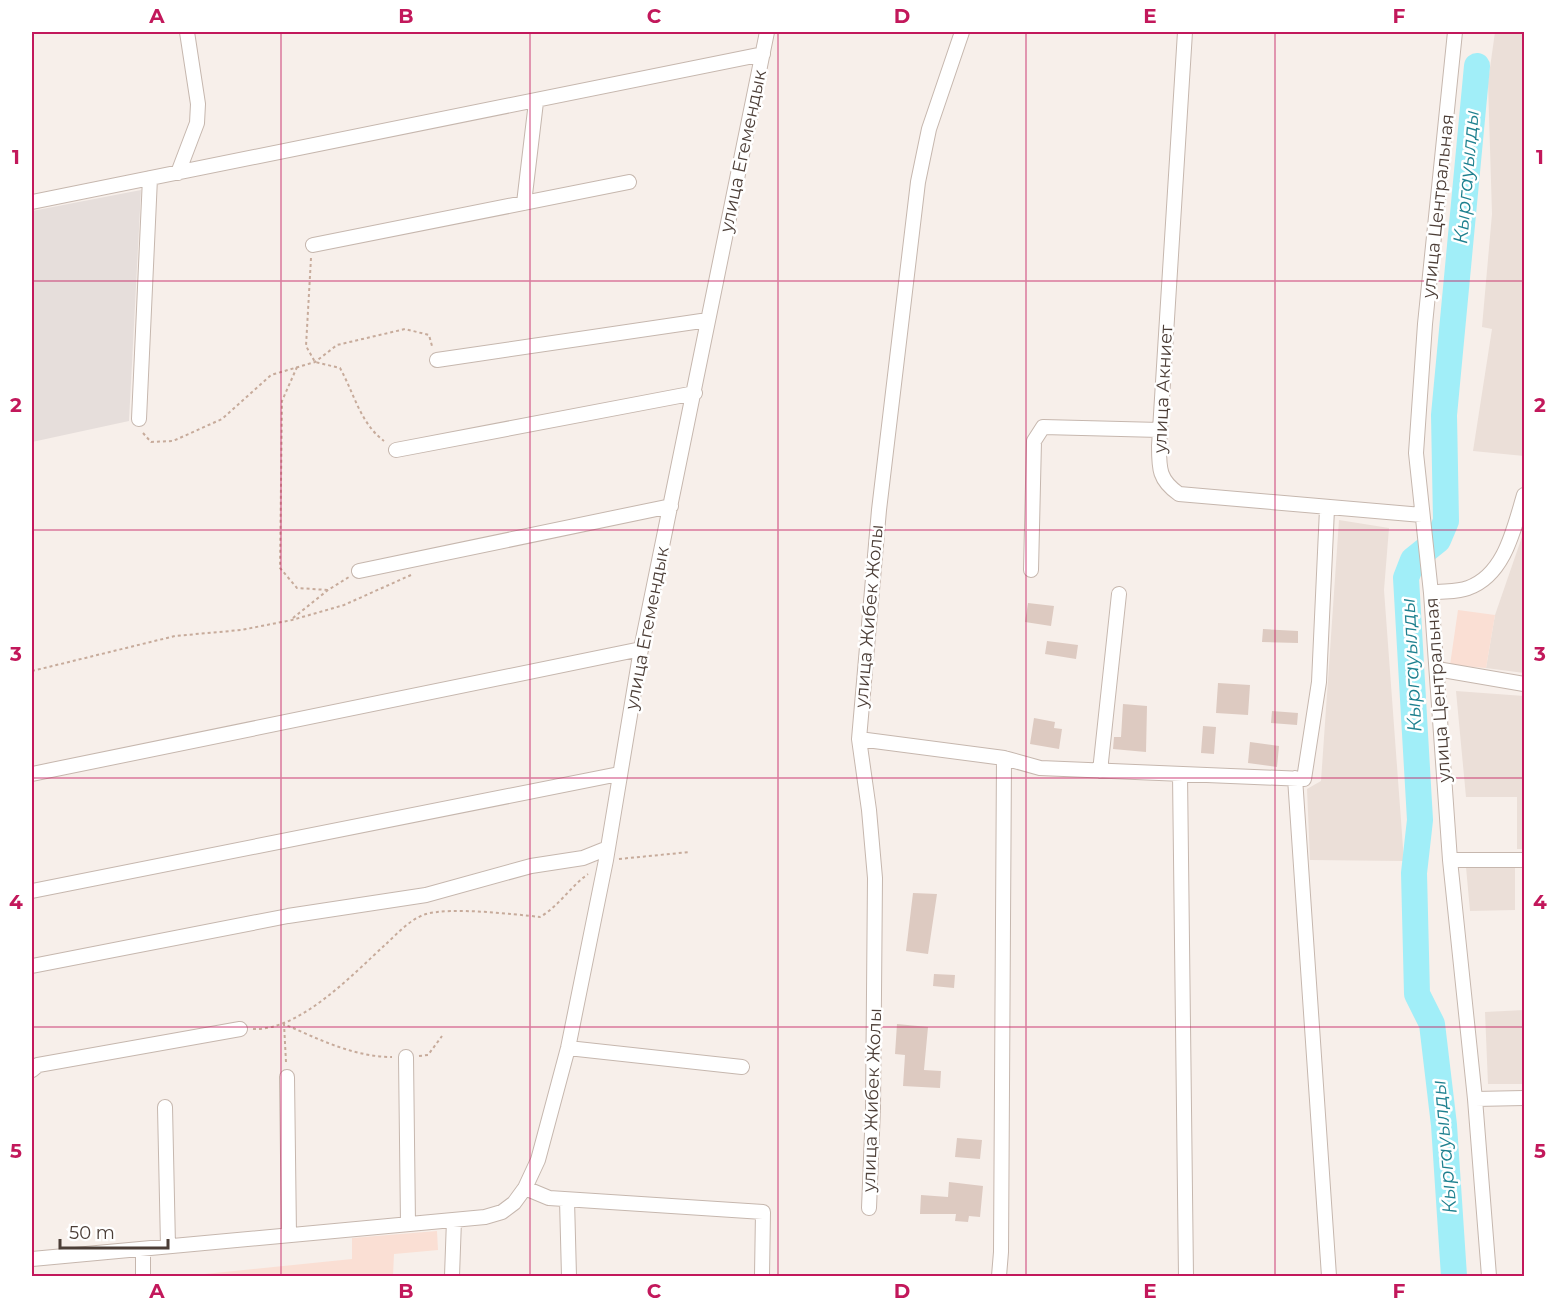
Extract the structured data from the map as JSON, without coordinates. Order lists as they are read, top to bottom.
{
  "streets": {
    "street": [
      "улица Егемендык",
      "улица Центральная",
      "улица Акниет",
      "улица Жибек Жолы"
    ]
  },
  "crossings": [
    ["улица Центральная", "улица Акниет"]
  ],
  "water": ["Кыргауылды"],
  "scale_bar": "50 m",
  "grid": {
    "columns": [
      "A",
      "B",
      "C",
      "D",
      "E",
      "F"
    ],
    "rows": [
      "1",
      "2",
      "3",
      "4",
      "5"
    ]
  }
}
